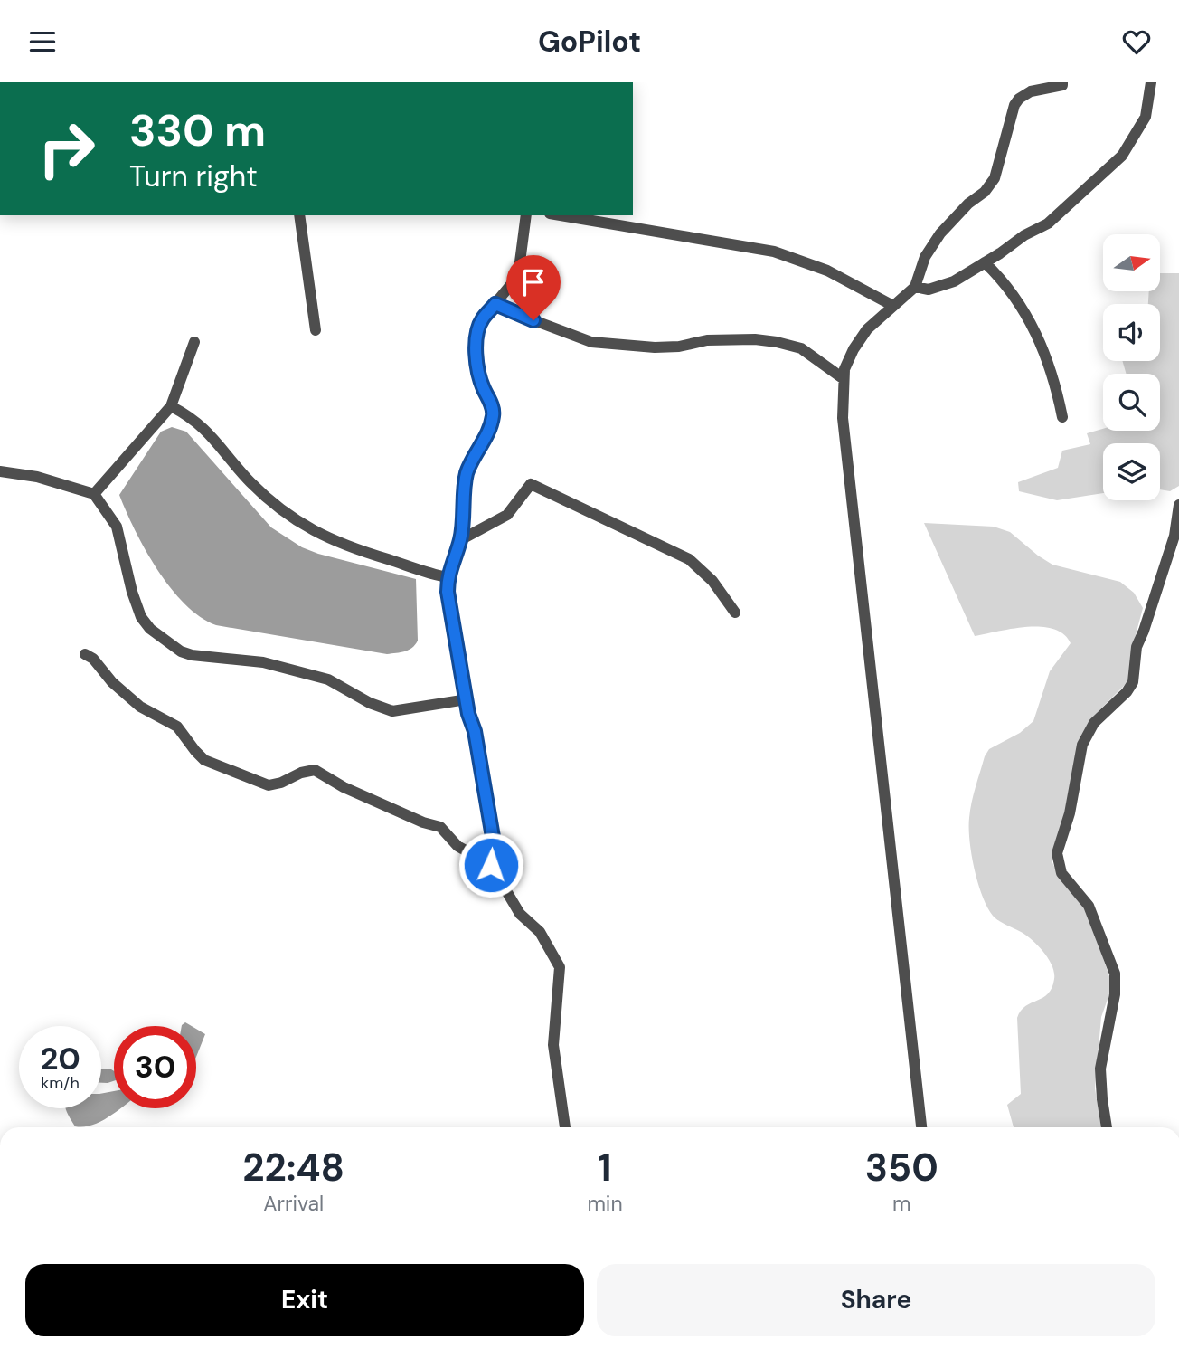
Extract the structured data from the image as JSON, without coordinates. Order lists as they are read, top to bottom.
{
  "north": "right",
  "page": {
    "header": "GoPilot",
    "turn": ["330 m", "Turn right"],
    "speed": "20 km/h",
    "limit": "30",
    "eta": [
      "22:48",
      "Arrival",
      "1",
      "min",
      "350",
      "m"
    ],
    "buttons": ["Exit", "Share"]
  }
}
